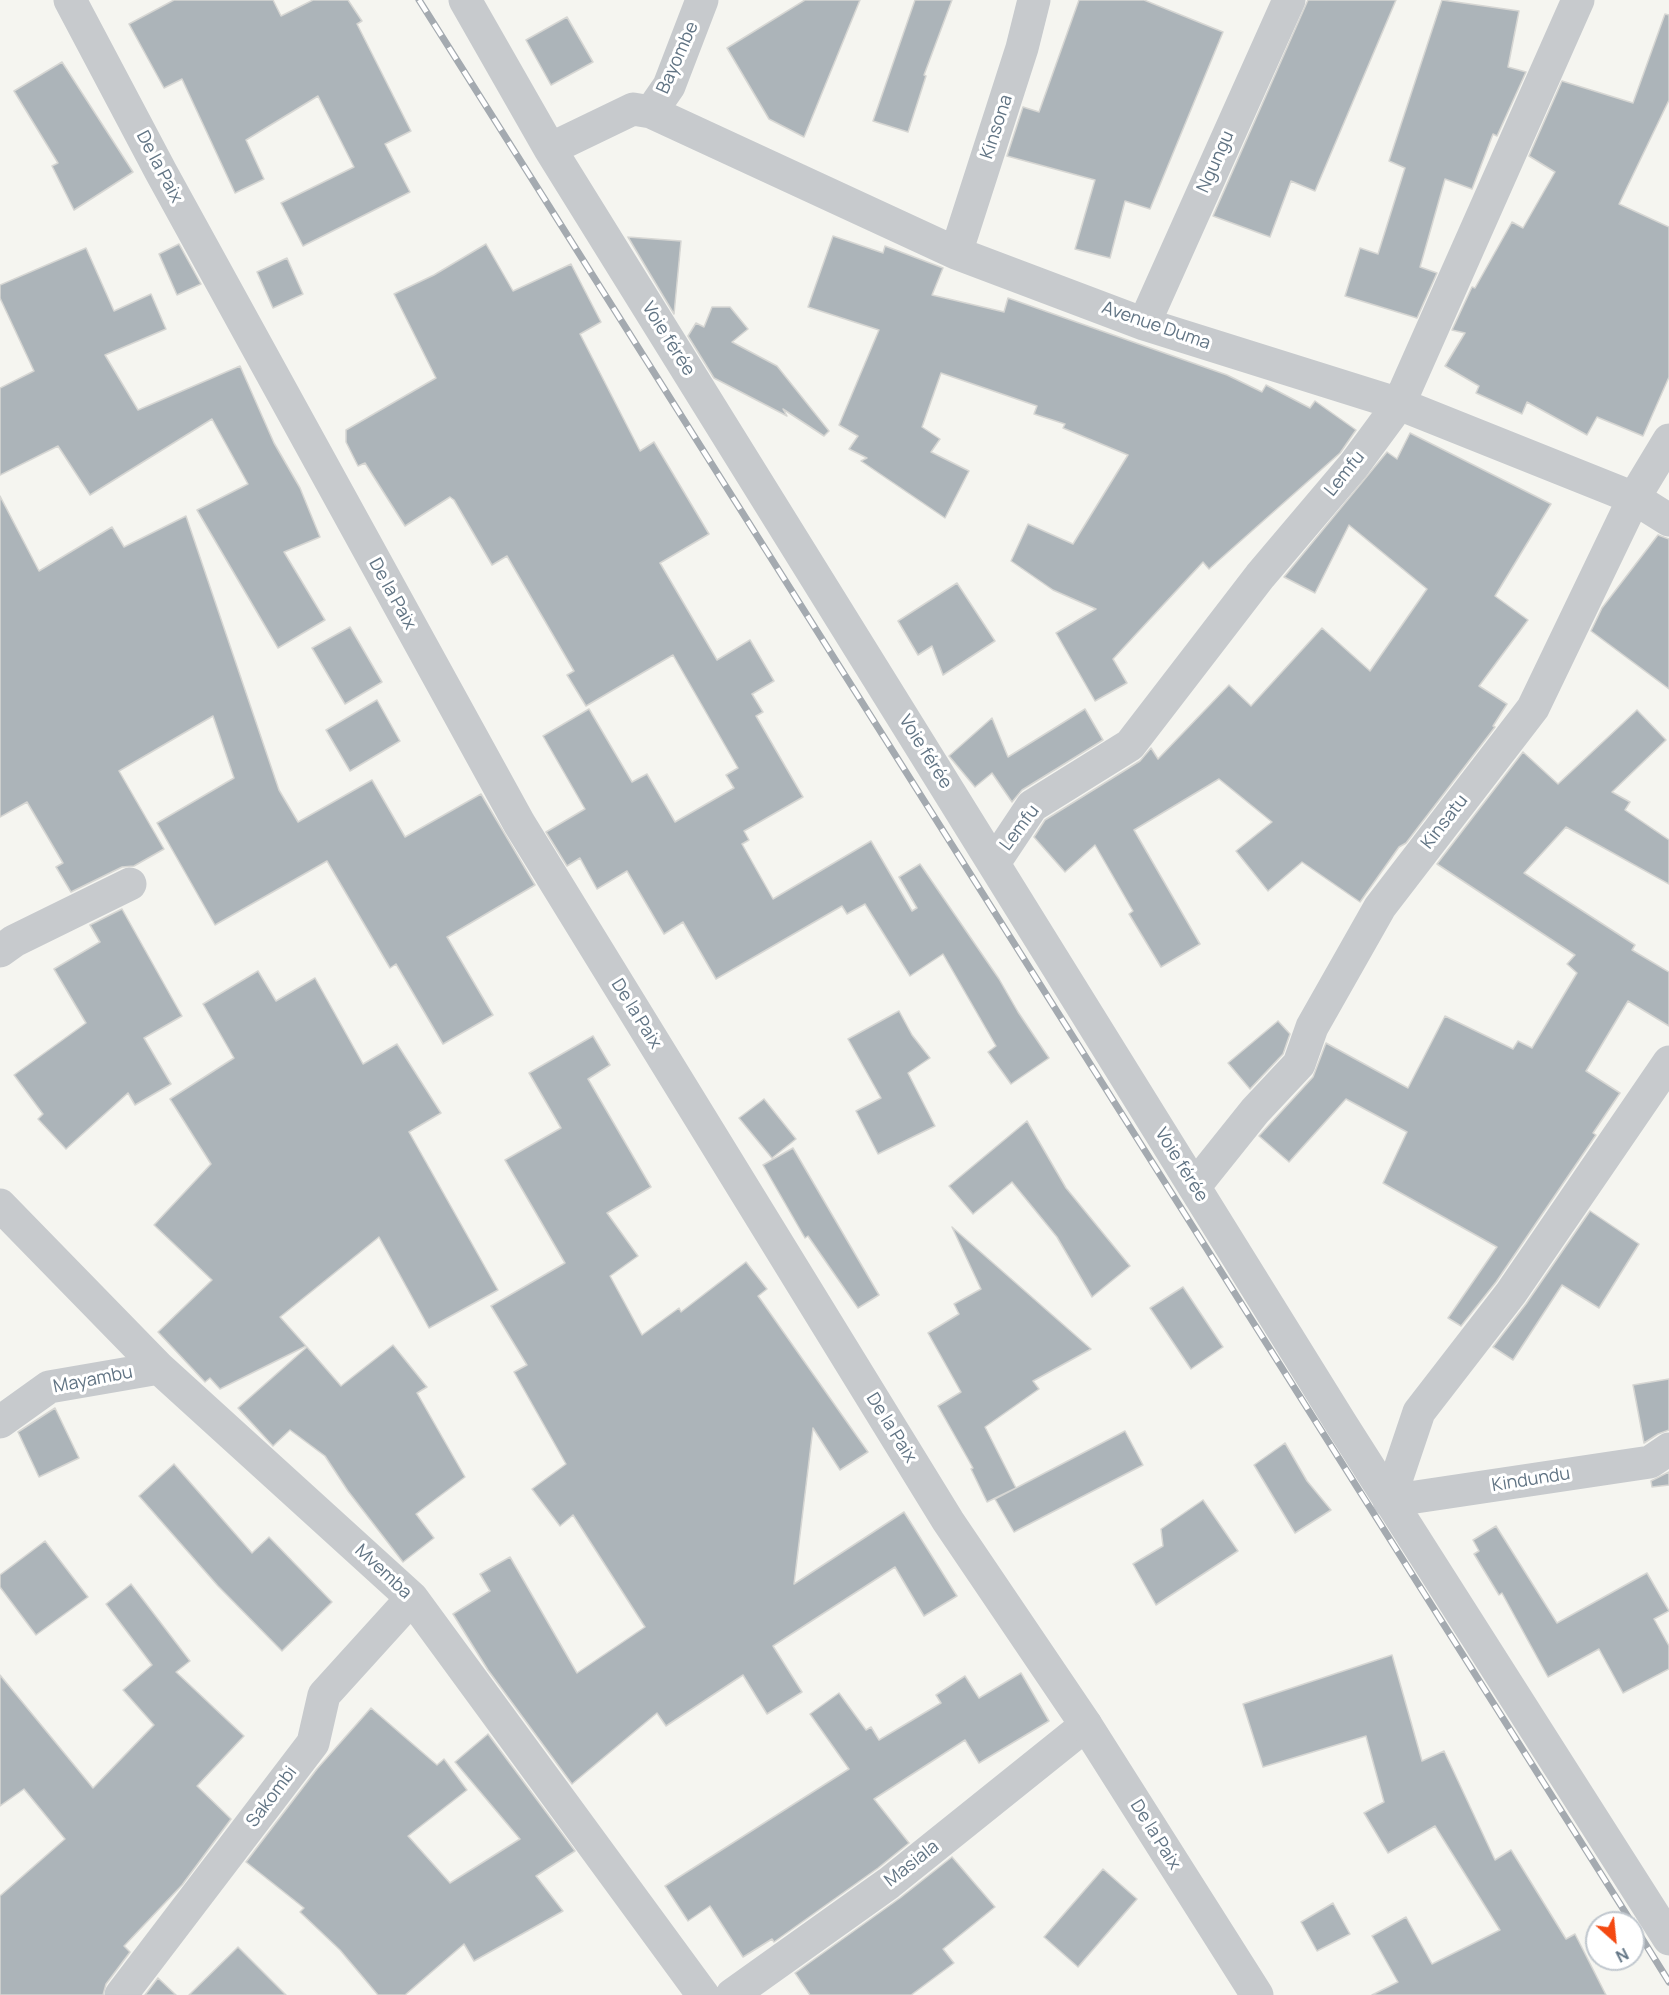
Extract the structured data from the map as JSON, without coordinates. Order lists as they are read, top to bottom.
{
  "streets": {
    "street": [
      "Bayombe",
      "Kinsona",
      "Ngungu",
      "De la Paix",
      "Avenue Duma",
      "Voie férée",
      "Lemfu",
      "Kinsatu",
      "Mayambu",
      "Kindundu",
      "Mvemba",
      "Sakombi",
      "Masiala"
    ]
  },
  "crossings": [
    ["Bayombe", "Avenue Duma"],
    ["Bayombe", "Voie férée"],
    ["Kinsona", "Avenue Duma"],
    ["Ngungu", "Avenue Duma"],
    ["De la Paix", "Masiala"],
    ["Avenue Duma", "Lemfu"],
    ["Avenue Duma", "Kinsatu"],
    ["Voie férée", "Lemfu"],
    ["Voie férée", "Kinsatu"],
    ["Voie férée", "Kindundu"],
    ["Mayambu", "Mvemba"],
    ["Mvemba", "Sakombi"]
  ],
  "north": "bottom right"
}
